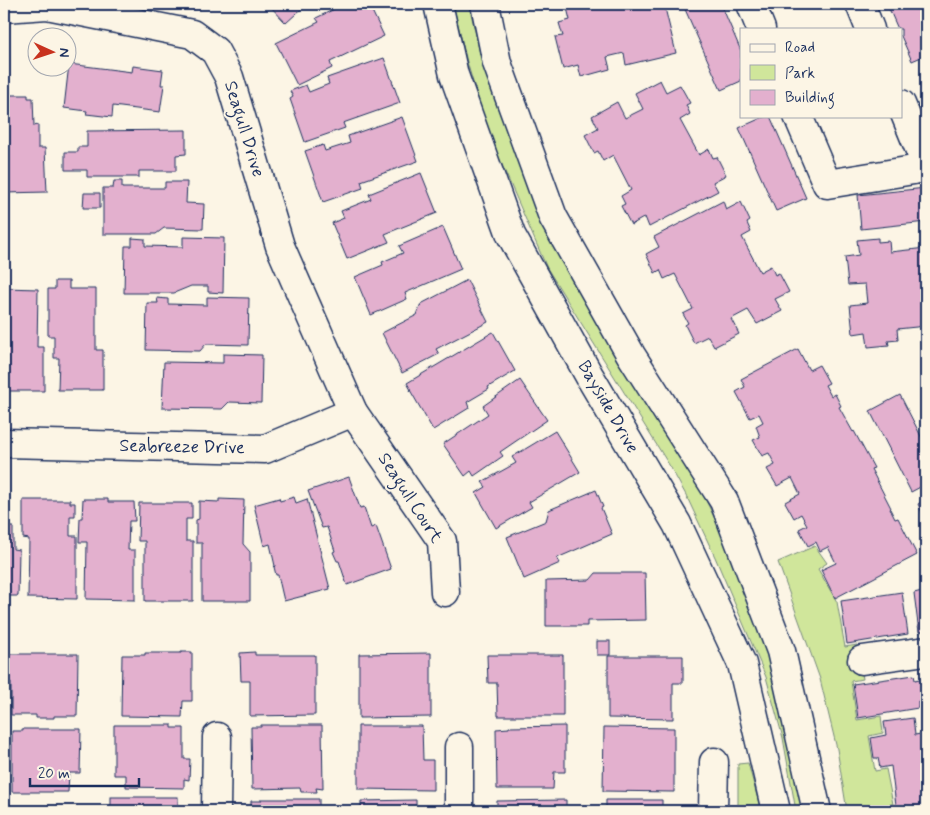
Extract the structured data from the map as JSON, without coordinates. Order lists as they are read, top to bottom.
{
  "streets": {
    "street": [
      "Seagull Drive",
      "Bayside Drive",
      "Seabreeze Drive",
      "Seagull Court"
    ]
  },
  "crossings": [
    ["Seagull Drive", "Seabreeze Drive"],
    ["Seagull Drive", "Seagull Court"],
    ["Seabreeze Drive", "Seagull Court"]
  ],
  "legend": ["Road", "Park", "Building"],
  "scale_bar": "20 m",
  "north": "right"
}
